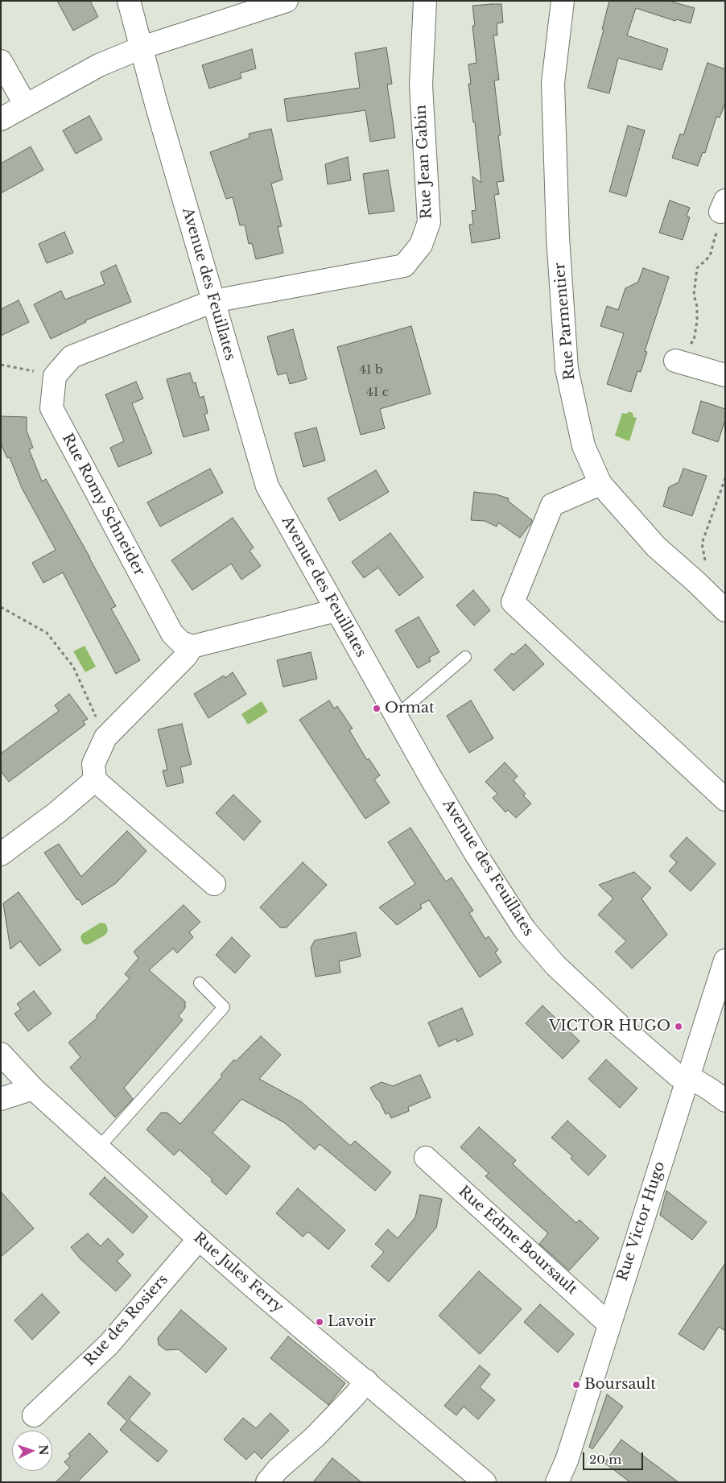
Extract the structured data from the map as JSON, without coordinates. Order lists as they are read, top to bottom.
{
  "streets": {
    "street": [
      "Rue Jean Gabin",
      "Avenue des Feuillates",
      "Rue Parmentier",
      "Rue Romy Schneider",
      "Rue Victor Hugo",
      "Rue Edme Boursault",
      "Rue Jules Ferry",
      "Rue des Rosiers"
    ]
  },
  "crossings": [
    ["Rue Jean Gabin", "Avenue des Feuillates"],
    ["Avenue des Feuillates", "Rue Victor Hugo"],
    ["Rue Victor Hugo", "Rue Edme Boursault"],
    ["Rue Jules Ferry", "Rue des Rosiers"]
  ],
  "places": [
    "Ormat",
    "VICTOR HUGO",
    "Lavoir",
    "Boursault"
  ],
  "house_numbers": ["41 b", "41 c"],
  "scale_bar": "20 m",
  "north": "right"
}
